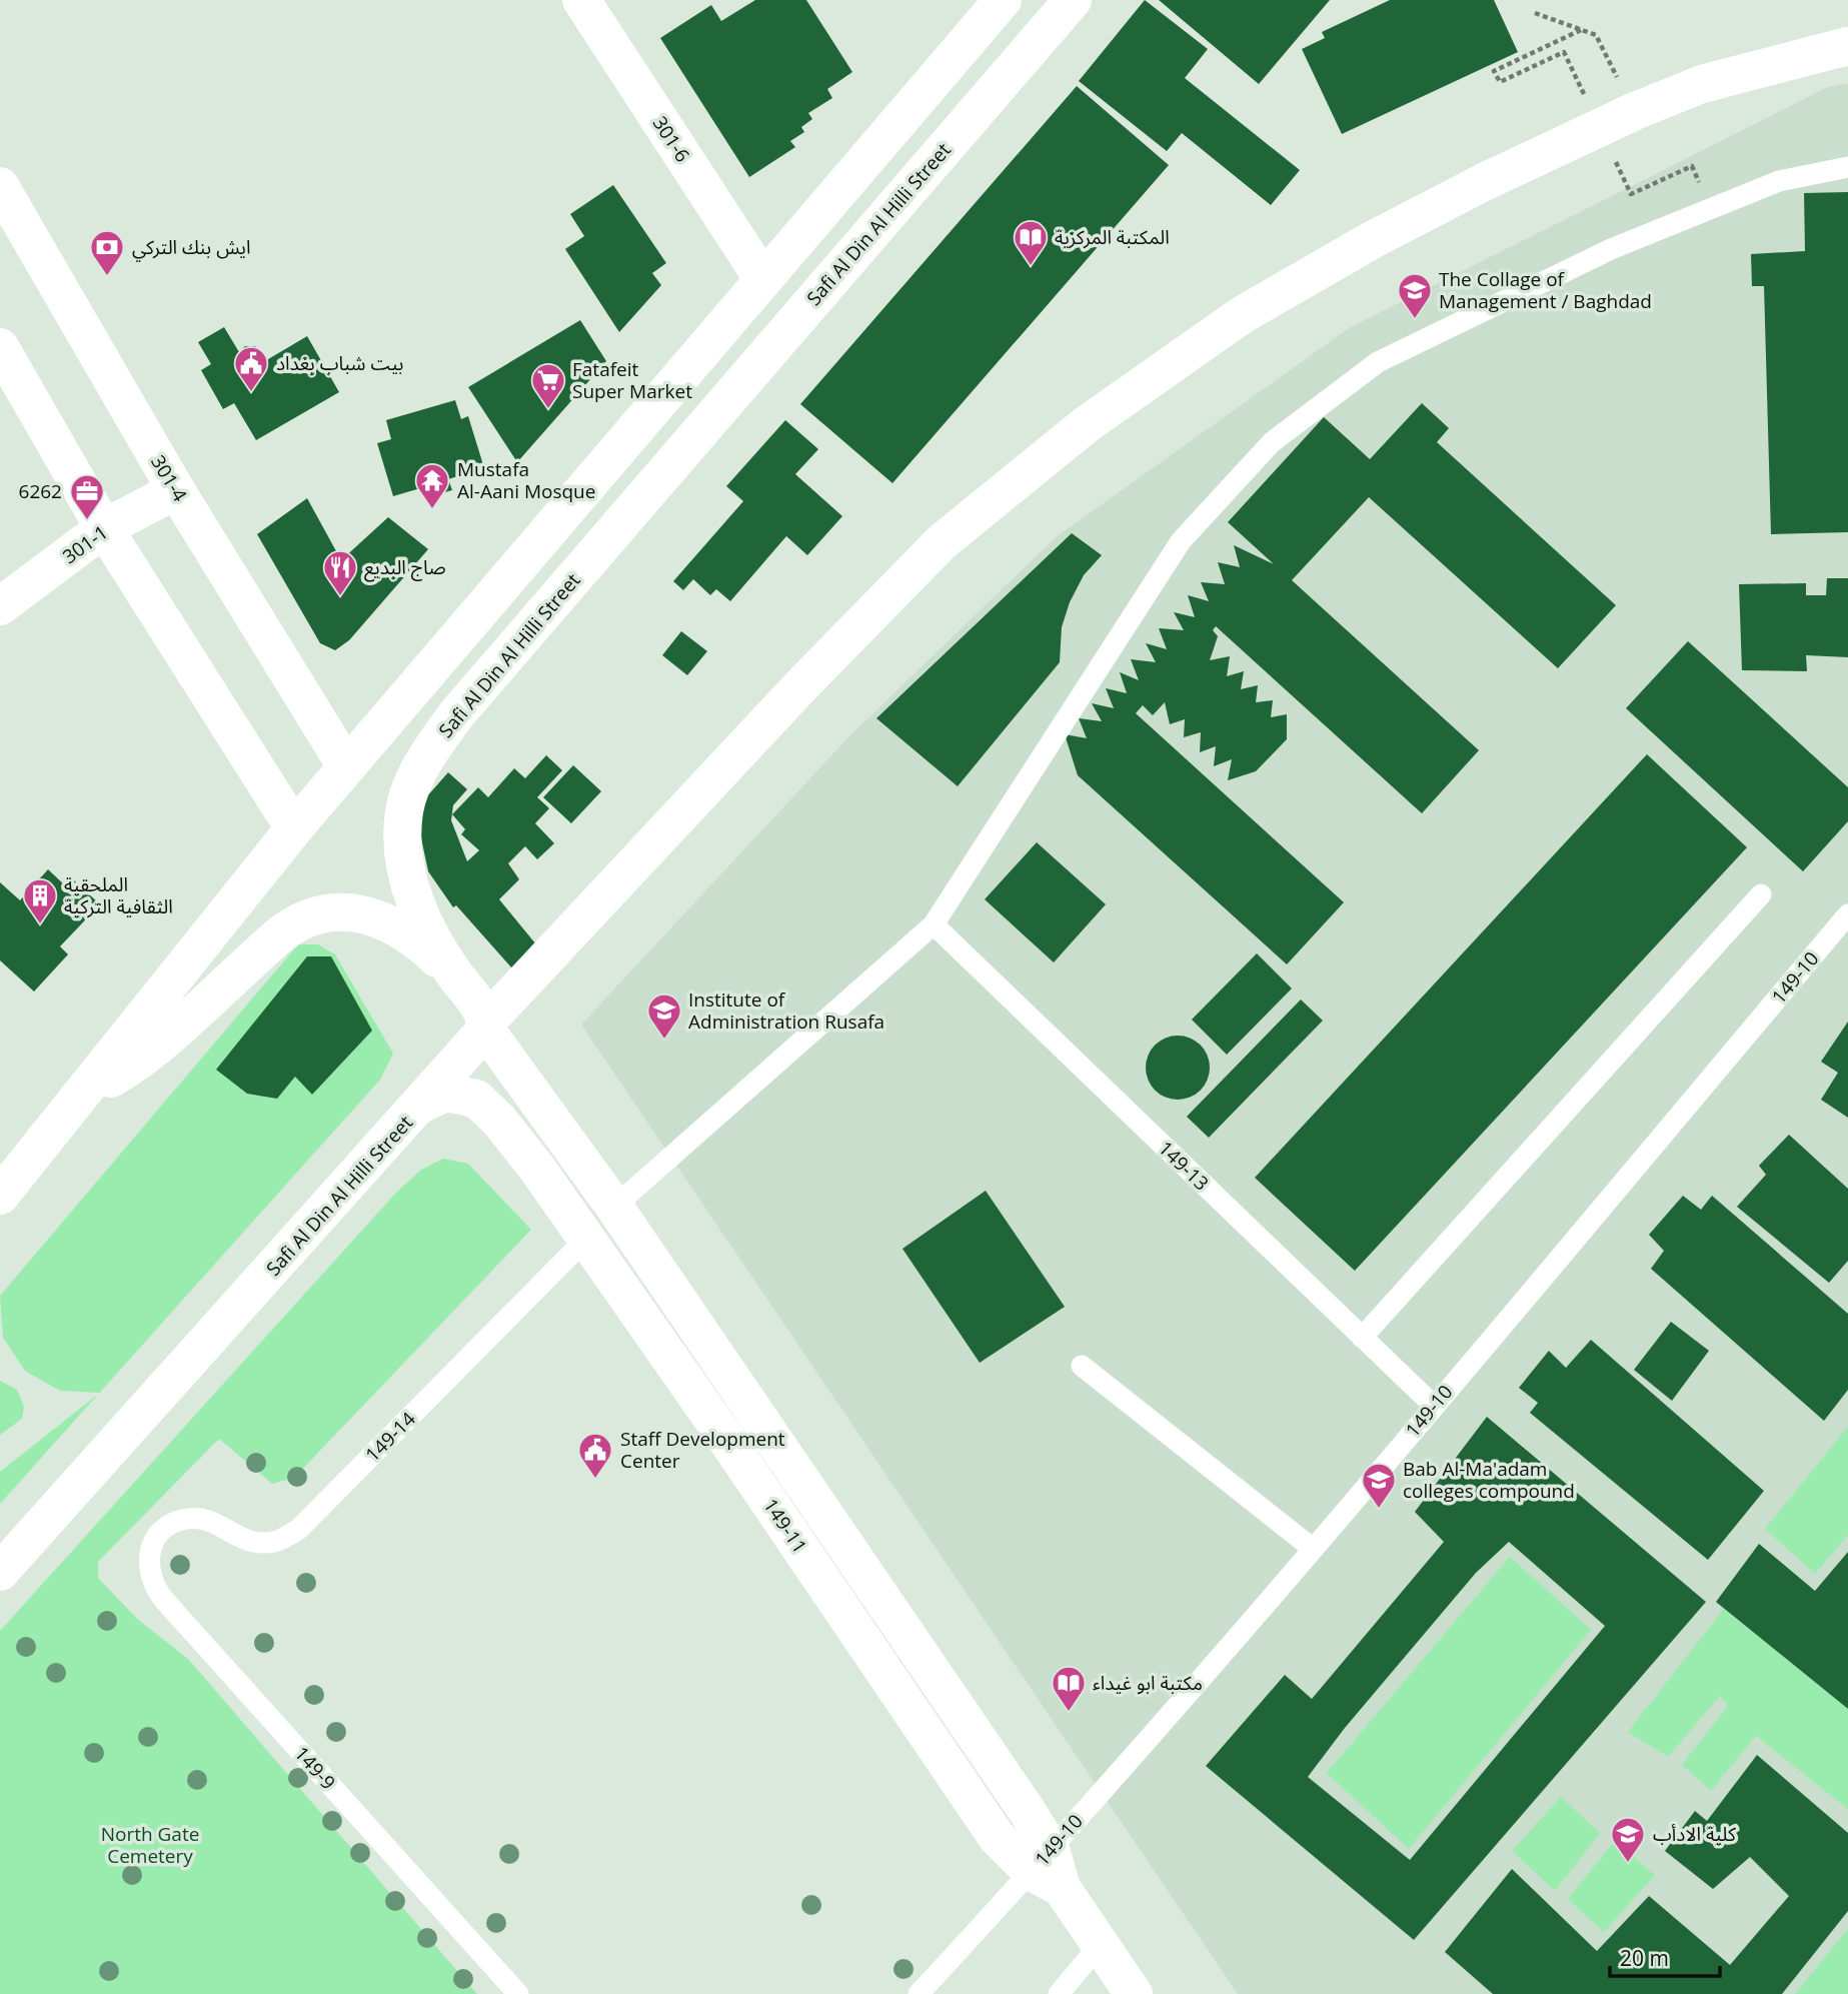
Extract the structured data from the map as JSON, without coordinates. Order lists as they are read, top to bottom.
{
  "streets": {
    "street": [
      "301-6",
      "Safi Al Din Al Hilli Street",
      "301-4",
      "301-1",
      "149-11"
    ],
    "lane": [
      "149-10",
      "149-13",
      "149-14",
      "149-9"
    ]
  },
  "crossings": [
    ["Safi Al Din Al Hilli Street", "149-11"],
    ["301-4", "301-1"],
    ["149-10", "149-13"],
    ["149-10", "149-11"],
    ["149-14", "149-11"],
    ["149-14", "149-9"]
  ],
  "parks": ["North Gate Cemetery"],
  "places": {
    "library": ["المكتبة المركزية", "مكتبة ابو غيداء"],
    "bank": ["ايش بنك التركي"],
    "school or university": [
      "The Collage of Management / Baghdad",
      "Institute of Administration Rusafa",
      "Bab Al-Ma'adam colleges compound",
      "كلية الادأب"
    ],
    "public building": ["بيت شباب بغداد", "Staff Development Center"],
    "supermarket": ["Fatafeit Super Market"],
    "temple": ["Mustafa Al-Aani Mosque"],
    "office": ["6262"],
    "restaurant": ["صاج البديع"],
    "building": ["الملحقية الثقافية التركية"]
  },
  "scale_bar": "20 m"
}
